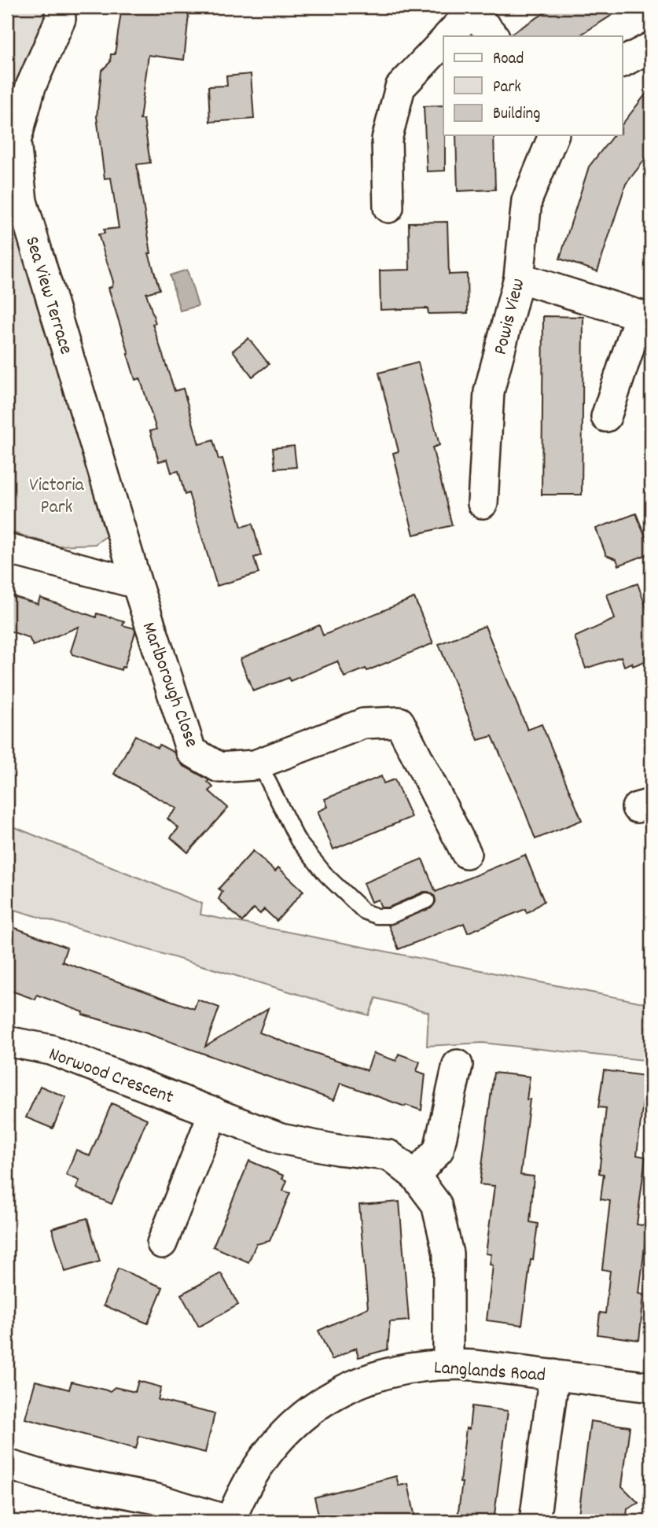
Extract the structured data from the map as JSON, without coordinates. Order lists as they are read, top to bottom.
{
  "streets": {
    "street": [
      "Sea View Terrace",
      "Powis View",
      "Marlborough Close",
      "Norwood Crescent",
      "Langlands Road"
    ]
  },
  "crossings": [
    ["Sea View Terrace", "Marlborough Close"],
    ["Norwood Crescent", "Langlands Road"]
  ],
  "parks": ["Victoria Park"],
  "legend": ["Road", "Park", "Building"]
}
